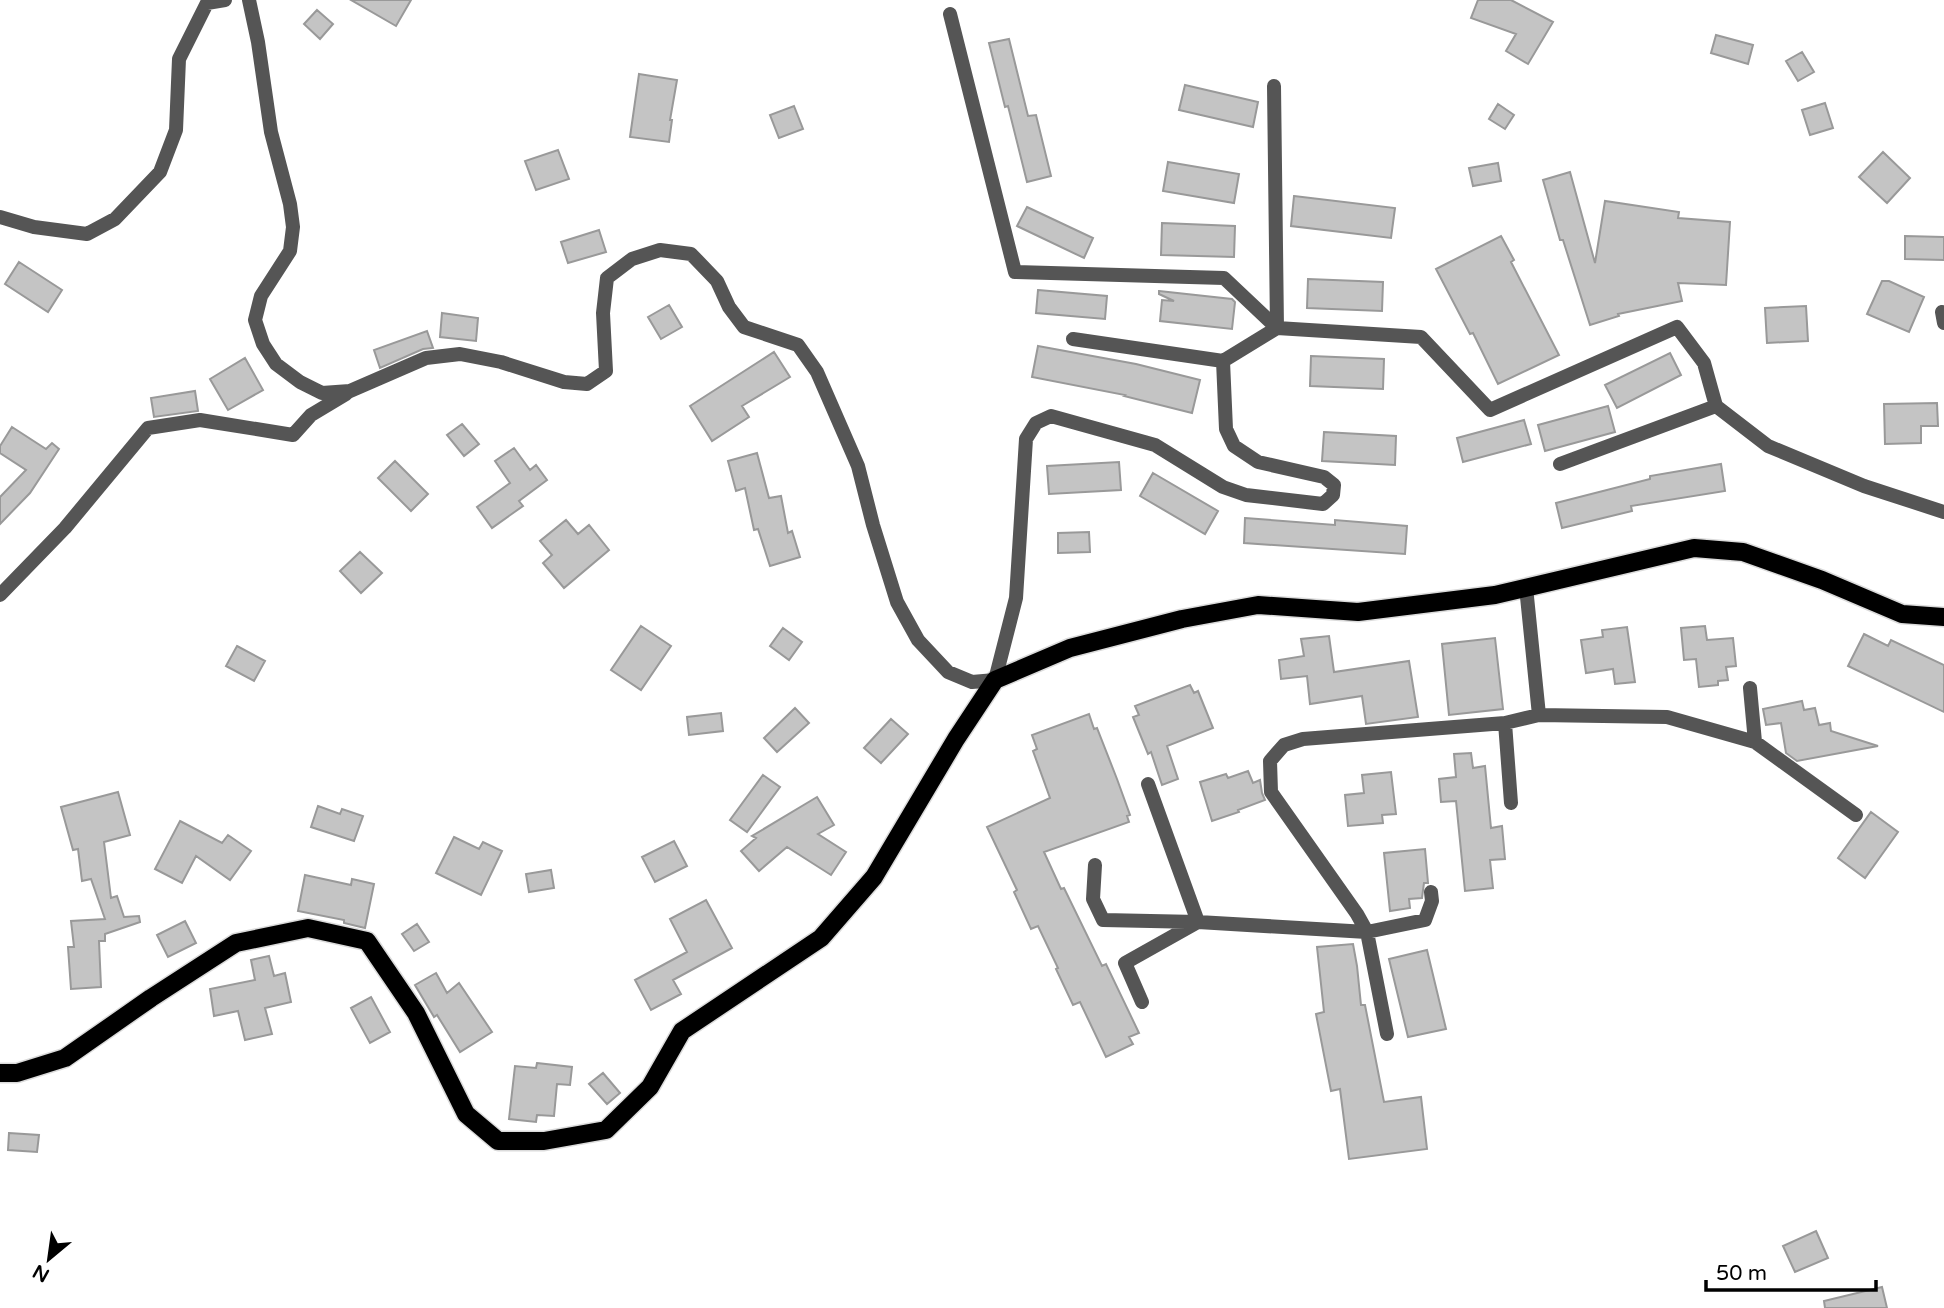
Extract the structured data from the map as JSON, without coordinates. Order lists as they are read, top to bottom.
{
  "scale_bar": "50 m",
  "north": "bottom left"
}
